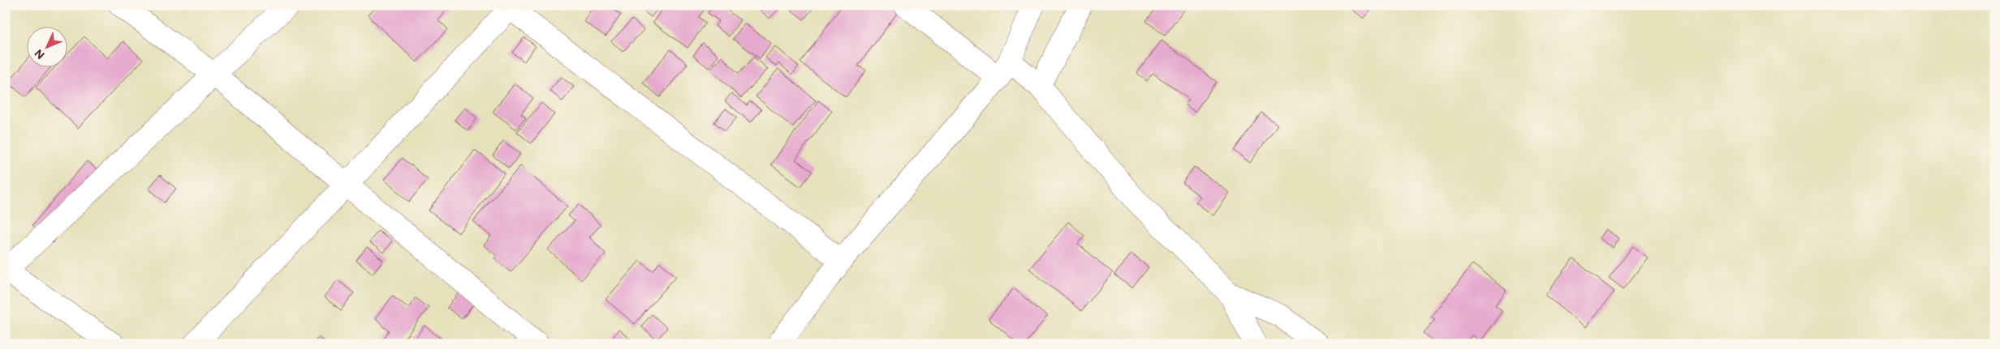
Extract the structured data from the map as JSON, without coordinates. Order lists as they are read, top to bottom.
{
  "north": "bottom left"
}
